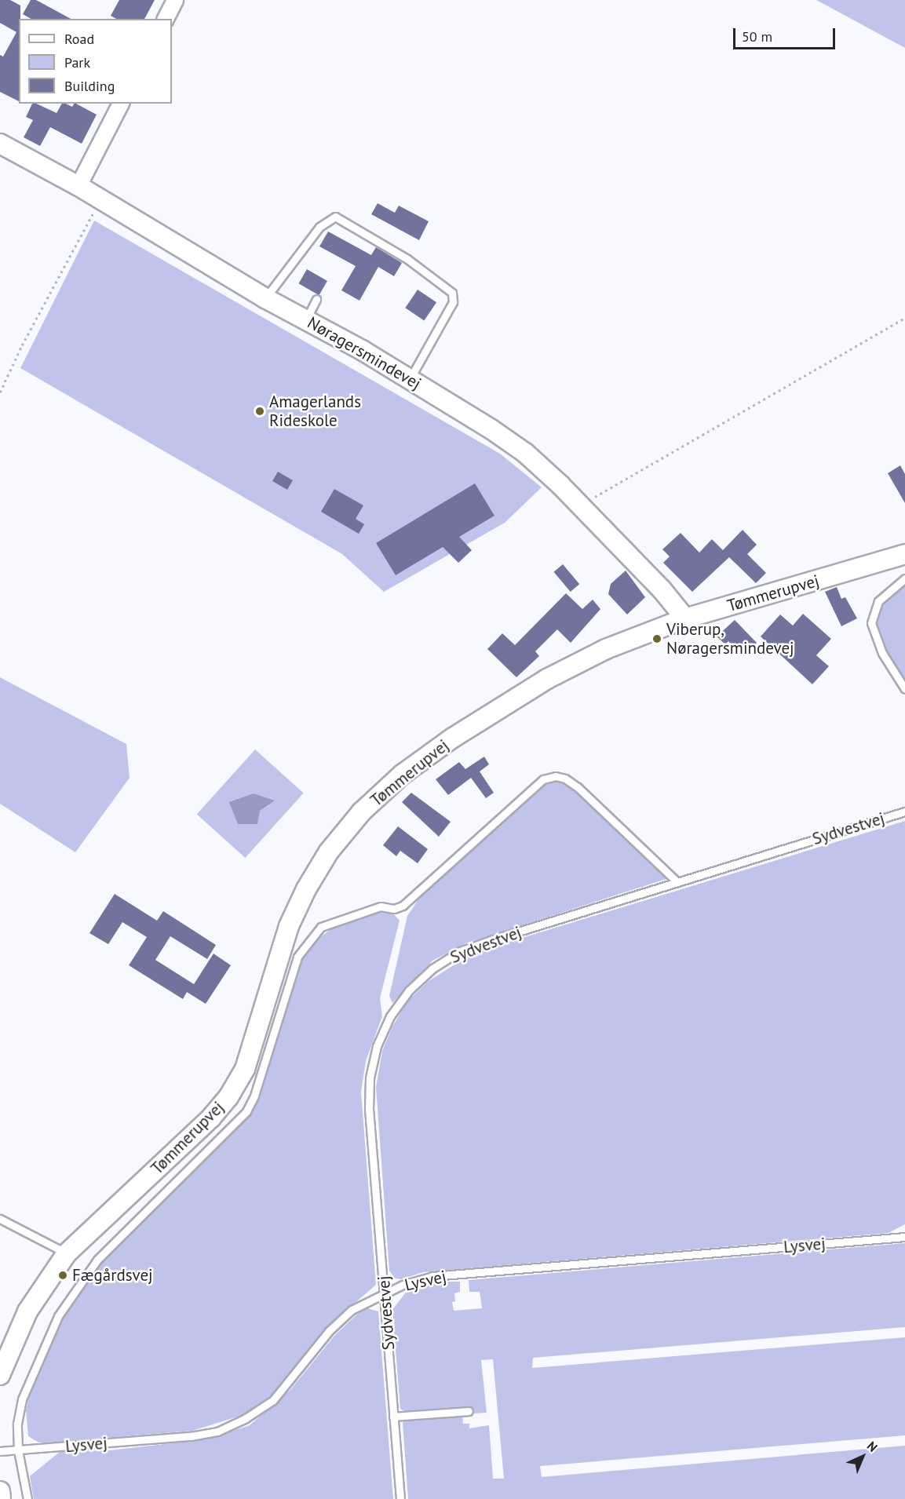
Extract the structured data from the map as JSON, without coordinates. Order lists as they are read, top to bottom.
{
  "streets": {
    "street": ["Nøragersmindevej", "Tømmerupvej"],
    "lane": ["Sydvestvej", "Lysvej"]
  },
  "crossings": [
    ["Nøragersmindevej", "Tømmerupvej"],
    ["Sydvestvej", "Lysvej"]
  ],
  "places": ["Amagerlands Rideskole", "Viberup, Nøragersmindevej", "Fægårdsvej"],
  "legend": ["Road", "Park", "Building"],
  "scale_bar": "50 m",
  "north": "top right"
}
